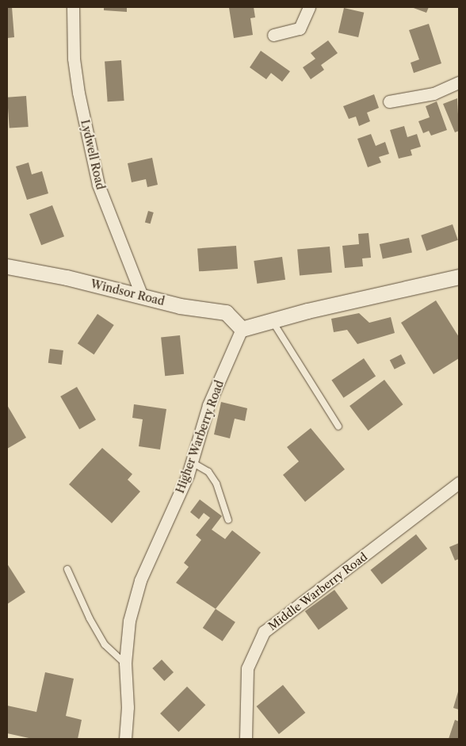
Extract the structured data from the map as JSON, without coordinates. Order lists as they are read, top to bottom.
{
  "streets": {
    "street": [
      "Lydwell Road",
      "Windsor Road",
      "Higher Warberry Road",
      "Middle Warberry Road"
    ]
  },
  "crossings": [
    ["Lydwell Road", "Windsor Road"],
    ["Windsor Road", "Higher Warberry Road"]
  ]
}
